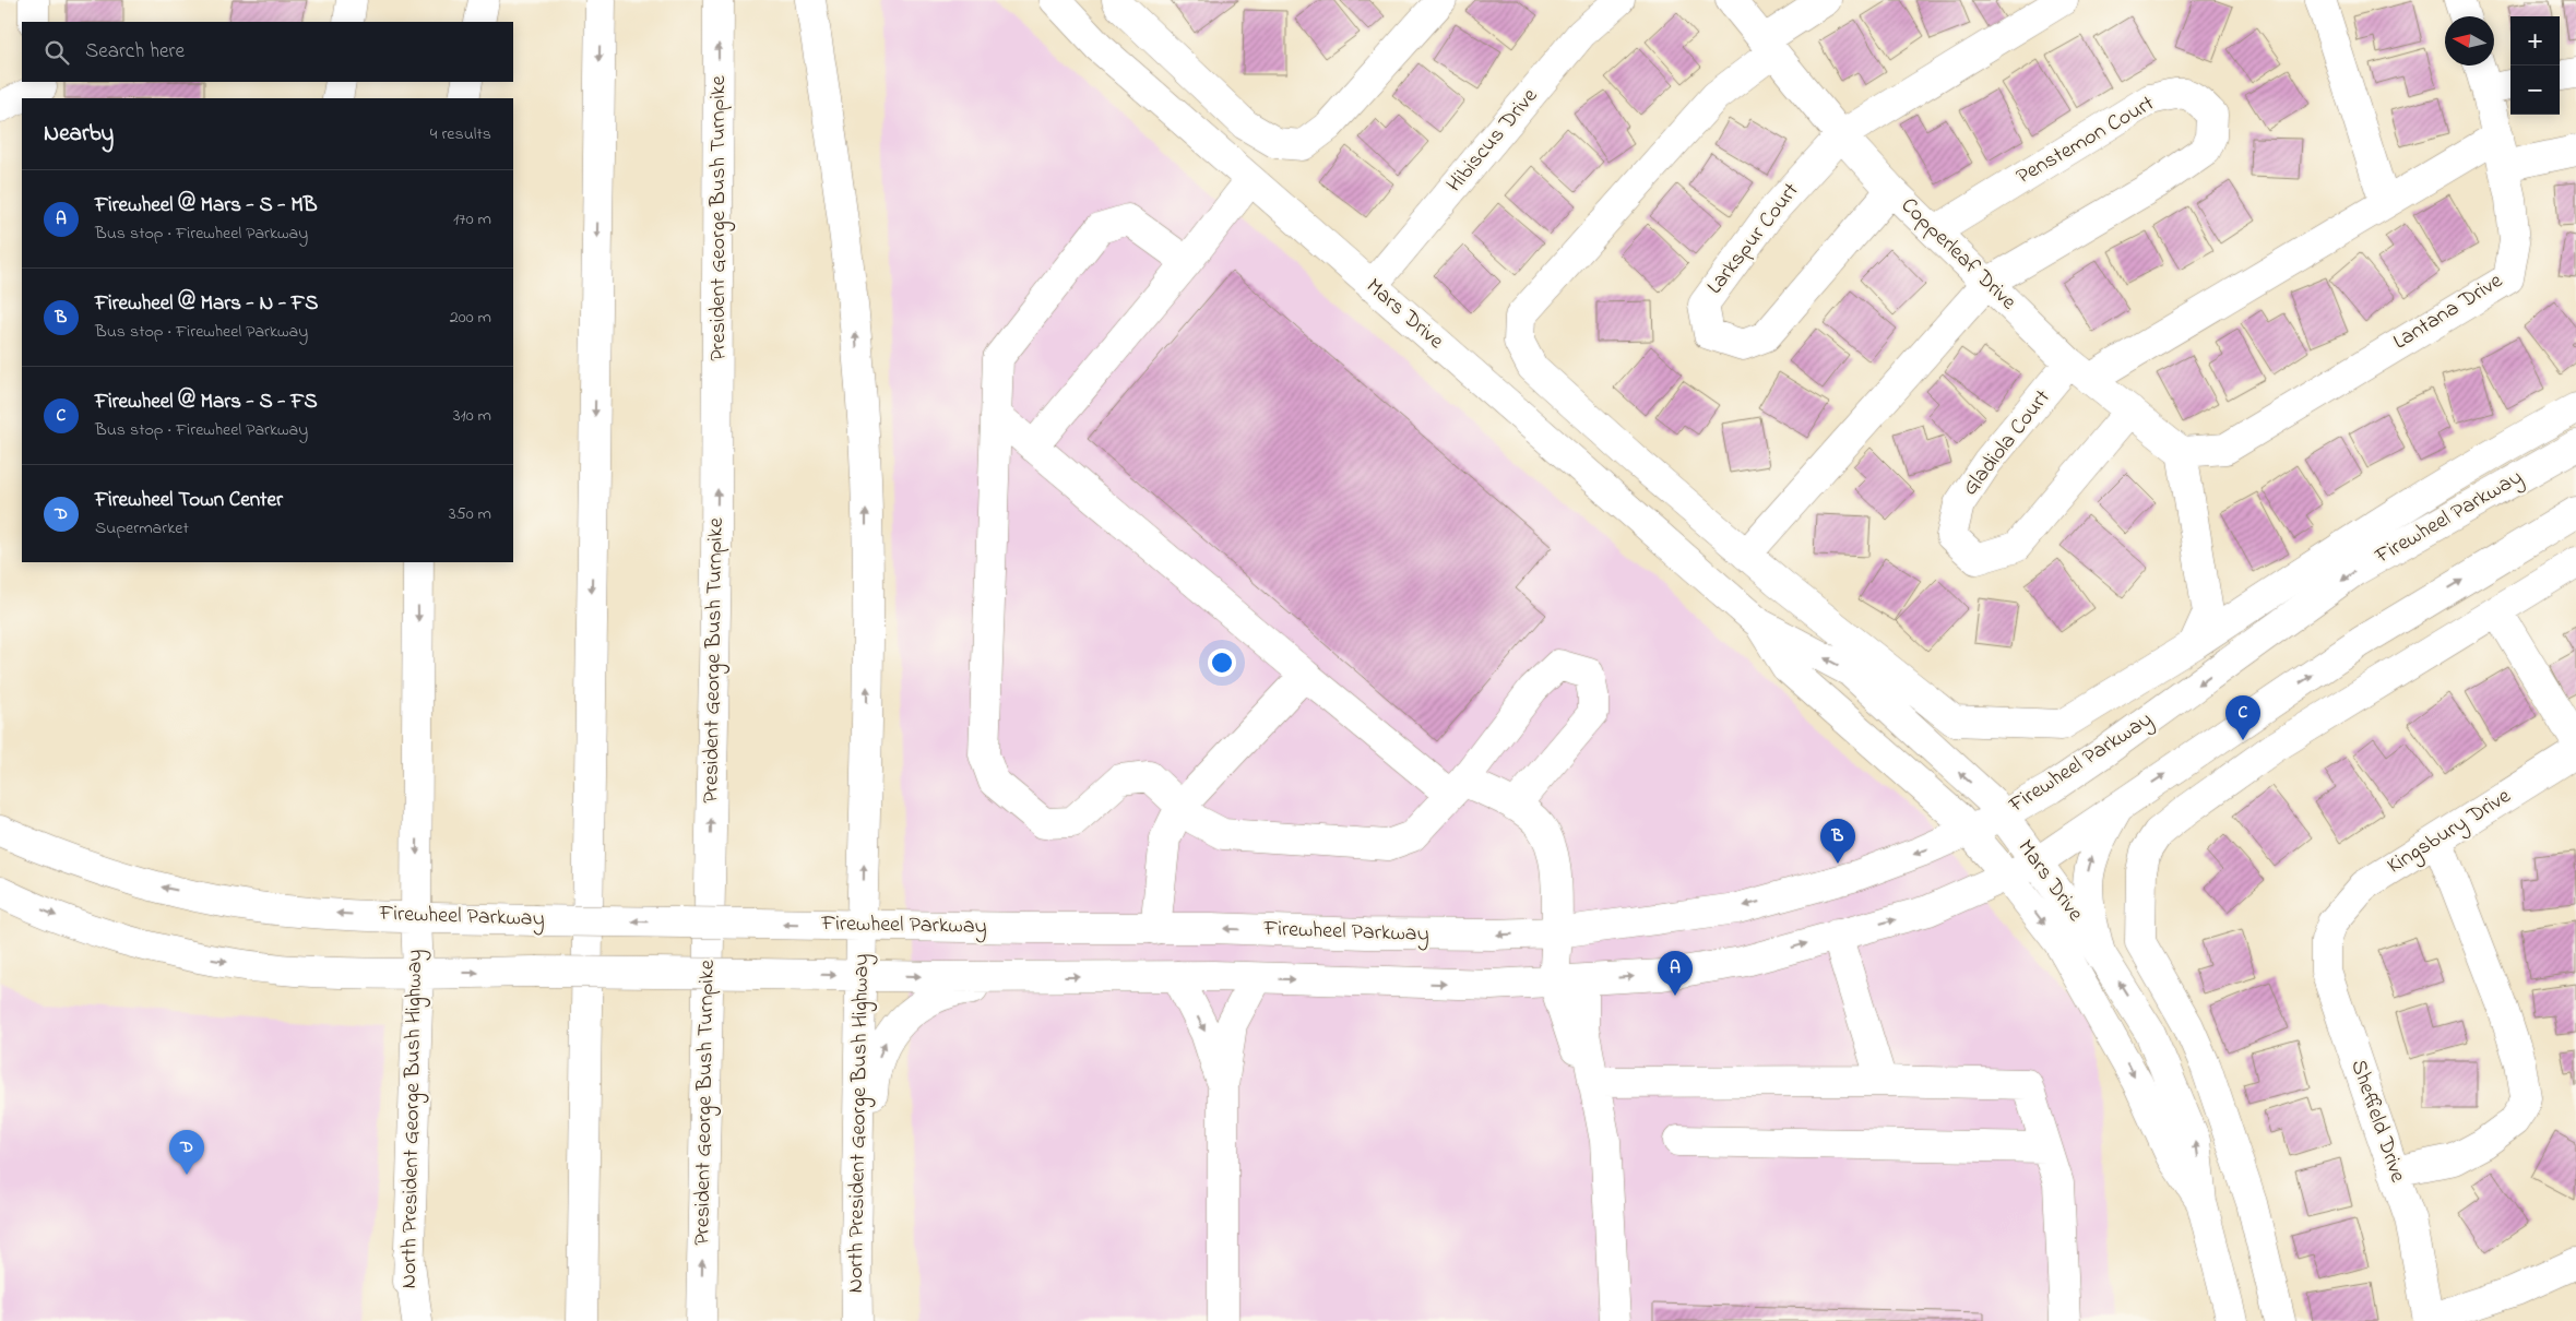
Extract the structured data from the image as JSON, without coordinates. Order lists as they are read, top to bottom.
{
  "streets": {
    "main road": [
      "Hibiscus Drive",
      "Penstemon Court",
      "President George Bush Turnpike",
      "Larkspur Court",
      "Copperleaf Drive",
      "Lantana Drive",
      "Mars Drive",
      "Gladiola Court",
      "Firewheel Parkway",
      "Kingsbury Drive",
      "North President George Bush Highway",
      "Sheffield Drive"
    ]
  },
  "crossings": [
    ["Hibiscus Drive", "Mars Drive"],
    ["Penstemon Court", "Copperleaf Drive"],
    ["Larkspur Court", "Copperleaf Drive"],
    ["Copperleaf Drive", "Lantana Drive"],
    ["Copperleaf Drive", "Gladiola Court"],
    ["Mars Drive", "Firewheel Parkway"],
    ["Firewheel Parkway", "North President George Bush Highway"],
    ["Kingsbury Drive", "Sheffield Drive"]
  ],
  "north": "left",
  "page": {
    "map_buttons": ["+", "−"],
    "search": "Search here",
    "heading": ["Nearby", "4 results"],
    "list": [
      {
        "mark": "A",
        "name": "Firewheel @ Mars - S - MB",
        "note": "Bus stop · Firewheel Parkway",
        "value": "170 m"
      },
      {
        "mark": "B",
        "name": "Firewheel @ Mars - N - FS",
        "note": "Bus stop · Firewheel Parkway",
        "value": "200 m"
      },
      {
        "mark": "C",
        "name": "Firewheel @ Mars - S - FS",
        "note": "Bus stop · Firewheel Parkway",
        "value": "310 m"
      },
      {
        "mark": "D",
        "name": "Firewheel Town Center",
        "note": "Supermarket",
        "value": "350 m"
      }
    ],
    "pins": [
      "C",
      "B",
      "A",
      "D"
    ]
  }
}
